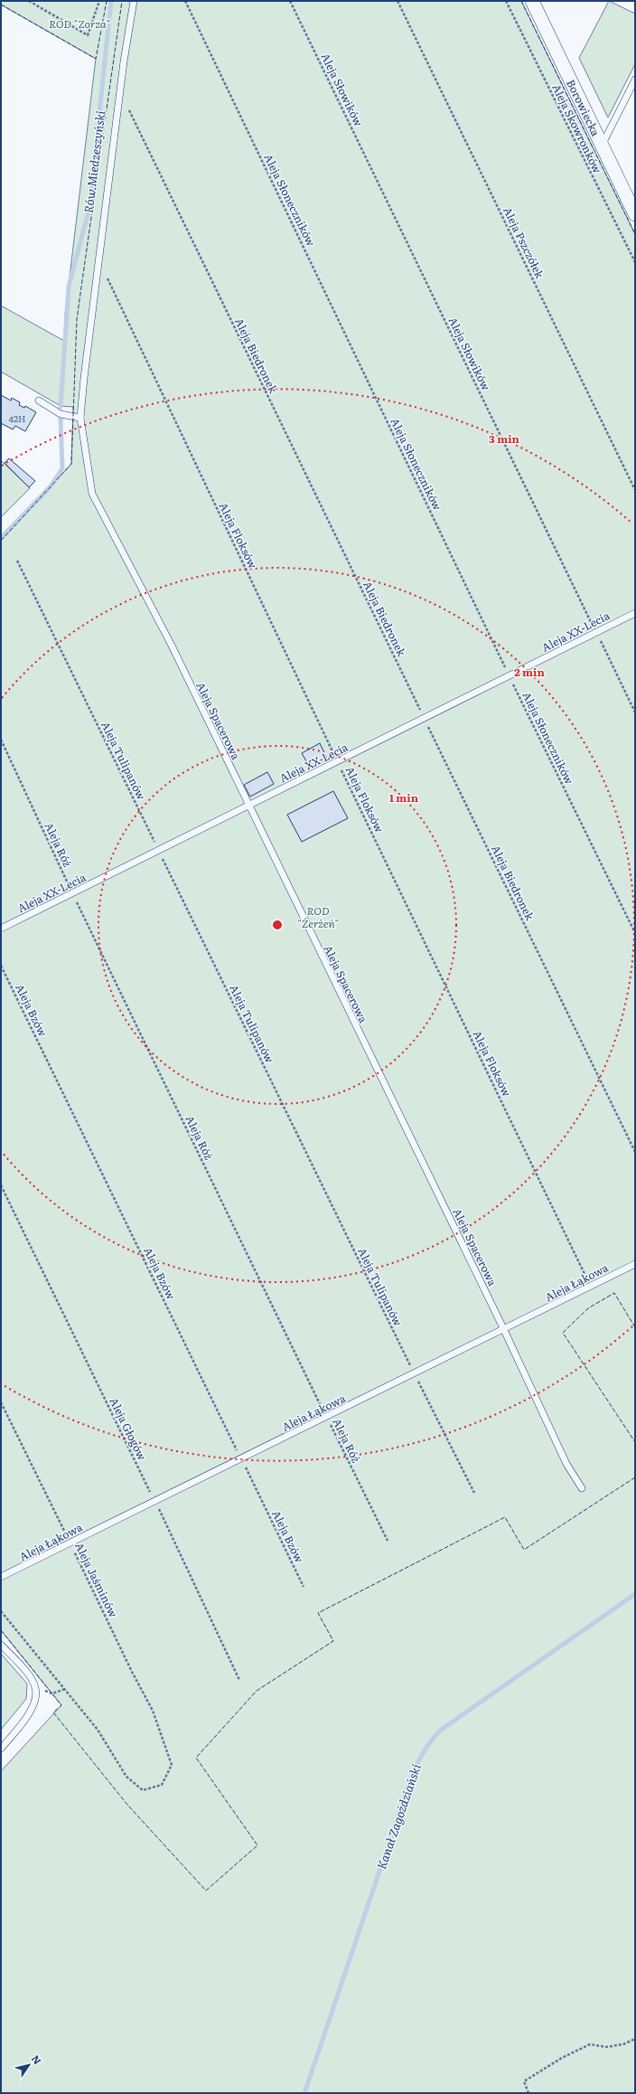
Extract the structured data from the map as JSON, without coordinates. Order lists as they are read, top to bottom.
{
  "streets": {
    "street": ["Borowiecka"],
    "lane": ["Aleja XX-Lecia", "Aleja Spacerowa", "Aleja Łąkowa"],
    "path": [
      "Aleja Słowików",
      "Aleja Skowronków",
      "Aleja Słoneczników",
      "Aleja Pszczółek",
      "Aleja Biedronek",
      "Aleja Floksów",
      "Aleja Tulipanów",
      "Aleja Róż",
      "Aleja Bzów",
      "Aleja Głogów",
      "Aleja Jaśminów"
    ]
  },
  "crossings": [
    ["Aleja Słowików", "Aleja XX-Lecia"],
    ["Aleja Słoneczników", "Aleja XX-Lecia"],
    ["Aleja Biedronek", "Aleja XX-Lecia"],
    ["Aleja Biedronek", "Aleja Spacerowa"],
    ["Aleja Floksów", "Aleja XX-Lecia"],
    ["Aleja Floksów", "Aleja Spacerowa"],
    ["Aleja Floksów", "Aleja Łąkowa"],
    ["Aleja XX-Lecia", "Aleja Spacerowa"],
    ["Aleja XX-Lecia", "Aleja Tulipanów"],
    ["Aleja XX-Lecia", "Aleja Róż"],
    ["Aleja Spacerowa", "Aleja Łąkowa"],
    ["Aleja Tulipanów", "Aleja Łąkowa"],
    ["Aleja Róż", "Aleja Łąkowa"],
    ["Aleja Bzów", "Aleja Łąkowa"],
    ["Aleja Łąkowa", "Aleja Głogów"],
    ["Aleja Łąkowa", "Aleja Jaśminów"]
  ],
  "water": ["Rów Miedzeszyński", "Kanał Zagoździański"],
  "parks": ["ROD \"Zorza\"", "ROD \"Żerżeń\""],
  "house_numbers": ["42H"],
  "north": "top right",
  "rings": ["3 min", "2 min", "1 min"]
}
